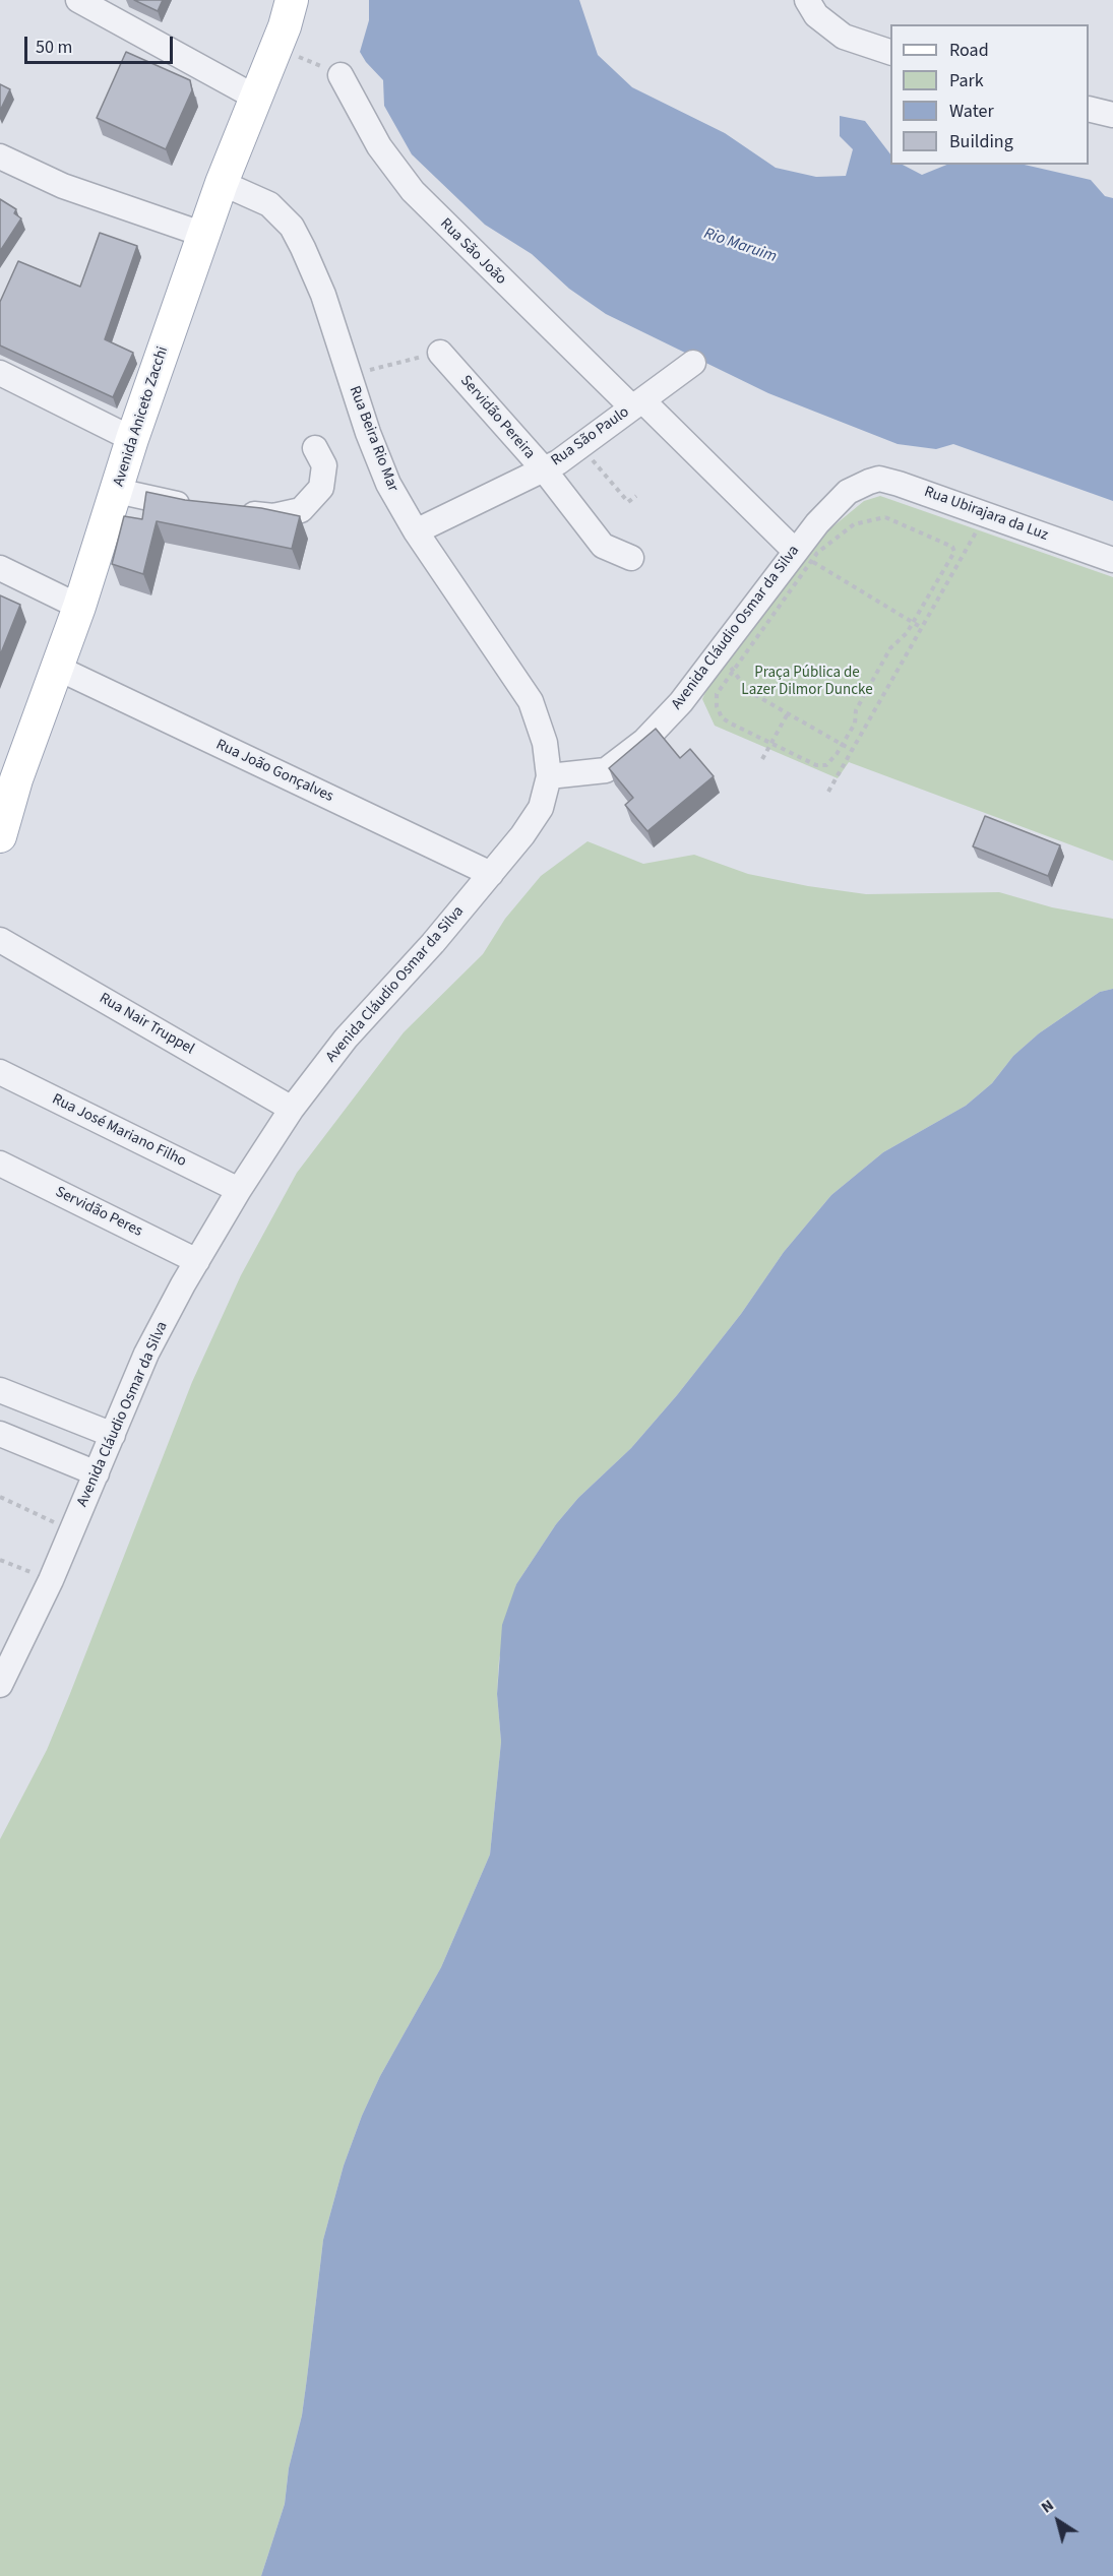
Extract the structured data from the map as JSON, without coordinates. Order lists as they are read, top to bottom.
{
  "streets": {
    "main road": ["Avenida Aniceto Zacchi"],
    "street": [
      "Rua São João",
      "Servidão Pereira",
      "Rua São Paulo",
      "Rua Beira Rio Mar",
      "Rua Ubirajara da Luz",
      "Avenida Cláudio Osmar da Silva",
      "Rua João Gonçalves",
      "Rua Nair Truppel",
      "Rua José Mariano Filho",
      "Servidão Peres"
    ]
  },
  "crossings": [
    ["Rua São João", "Rua São Paulo"],
    ["Rua São João", "Avenida Cláudio Osmar da Silva"],
    ["Avenida Aniceto Zacchi", "Rua Beira Rio Mar"],
    ["Avenida Aniceto Zacchi", "Rua João Gonçalves"],
    ["Servidão Pereira", "Rua São Paulo"],
    ["Rua São Paulo", "Rua Beira Rio Mar"],
    ["Rua Beira Rio Mar", "Avenida Cláudio Osmar da Silva"],
    ["Rua Ubirajara da Luz", "Avenida Cláudio Osmar da Silva"],
    ["Avenida Cláudio Osmar da Silva", "Rua João Gonçalves"],
    ["Avenida Cláudio Osmar da Silva", "Rua Nair Truppel"],
    ["Avenida Cláudio Osmar da Silva", "Rua José Mariano Filho"],
    ["Avenida Cláudio Osmar da Silva", "Servidão Peres"]
  ],
  "water": ["Rio Maruim"],
  "parks": ["Praça Pública de Lazer Dilmor Duncke"],
  "legend": [
    "Road",
    "Park",
    "Water",
    "Building"
  ],
  "scale_bar": "50 m",
  "north": "top left"
}
